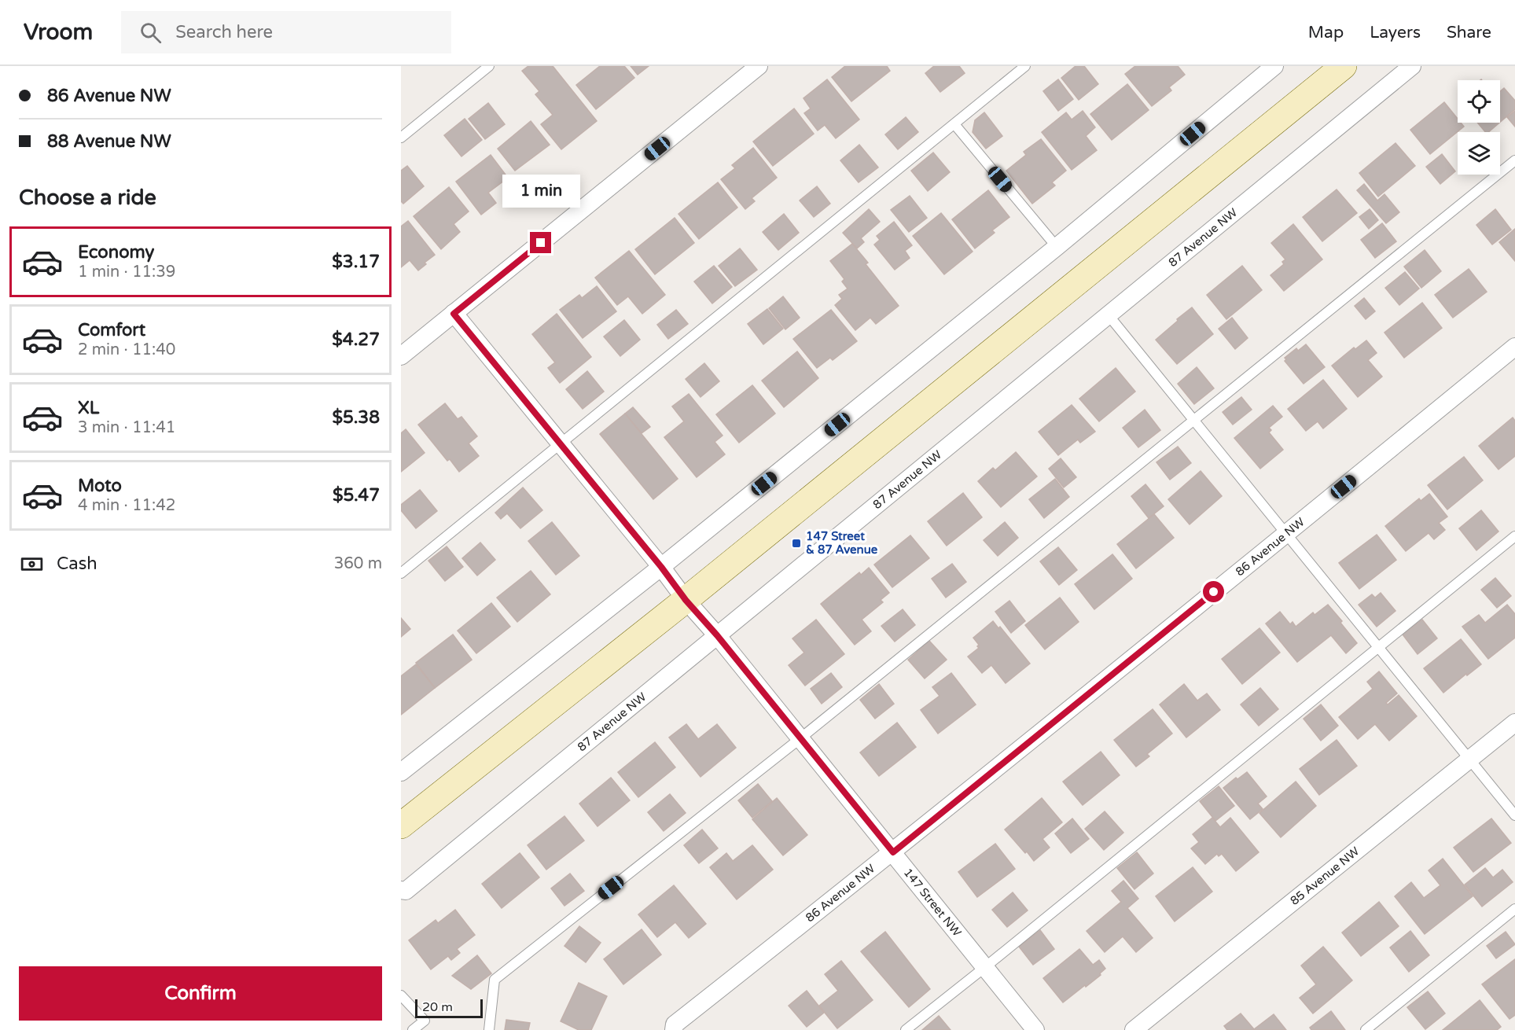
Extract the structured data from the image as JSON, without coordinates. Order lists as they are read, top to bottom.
{
  "streets": {
    "street": [
      "87 Avenue NW",
      "86 Avenue NW",
      "85 Avenue NW",
      "147 Street NW"
    ]
  },
  "crossings": [
    ["87 Avenue NW", "147 Street NW"],
    ["86 Avenue NW", "147 Street NW"]
  ],
  "places": {
    "transit": ["147 Street & 87 Avenue"]
  },
  "scale_bar": "20 m",
  "page": {
    "header": "Vroom",
    "search": "Search here",
    "nav": ["Map", "Layers", "Share"],
    "banner": ["86 Avenue NW", "88 Avenue NW"],
    "heading": "Choose a ride",
    "bubble": "1 min",
    "list": [
      {
        "name": "Economy",
        "note": "1 min · 11:39",
        "value": "$3.17"
      },
      {
        "name": "Comfort",
        "note": "2 min · 11:40",
        "value": "$4.27"
      },
      {
        "name": "XL",
        "note": "3 min · 11:41",
        "value": "$5.38"
      },
      {
        "name": "Moto",
        "note": "4 min · 11:42",
        "value": "$5.47"
      }
    ],
    "pay": ["Cash", "360 m"],
    "buttons": "Confirm",
    "scale": "20 m"
  }
}
